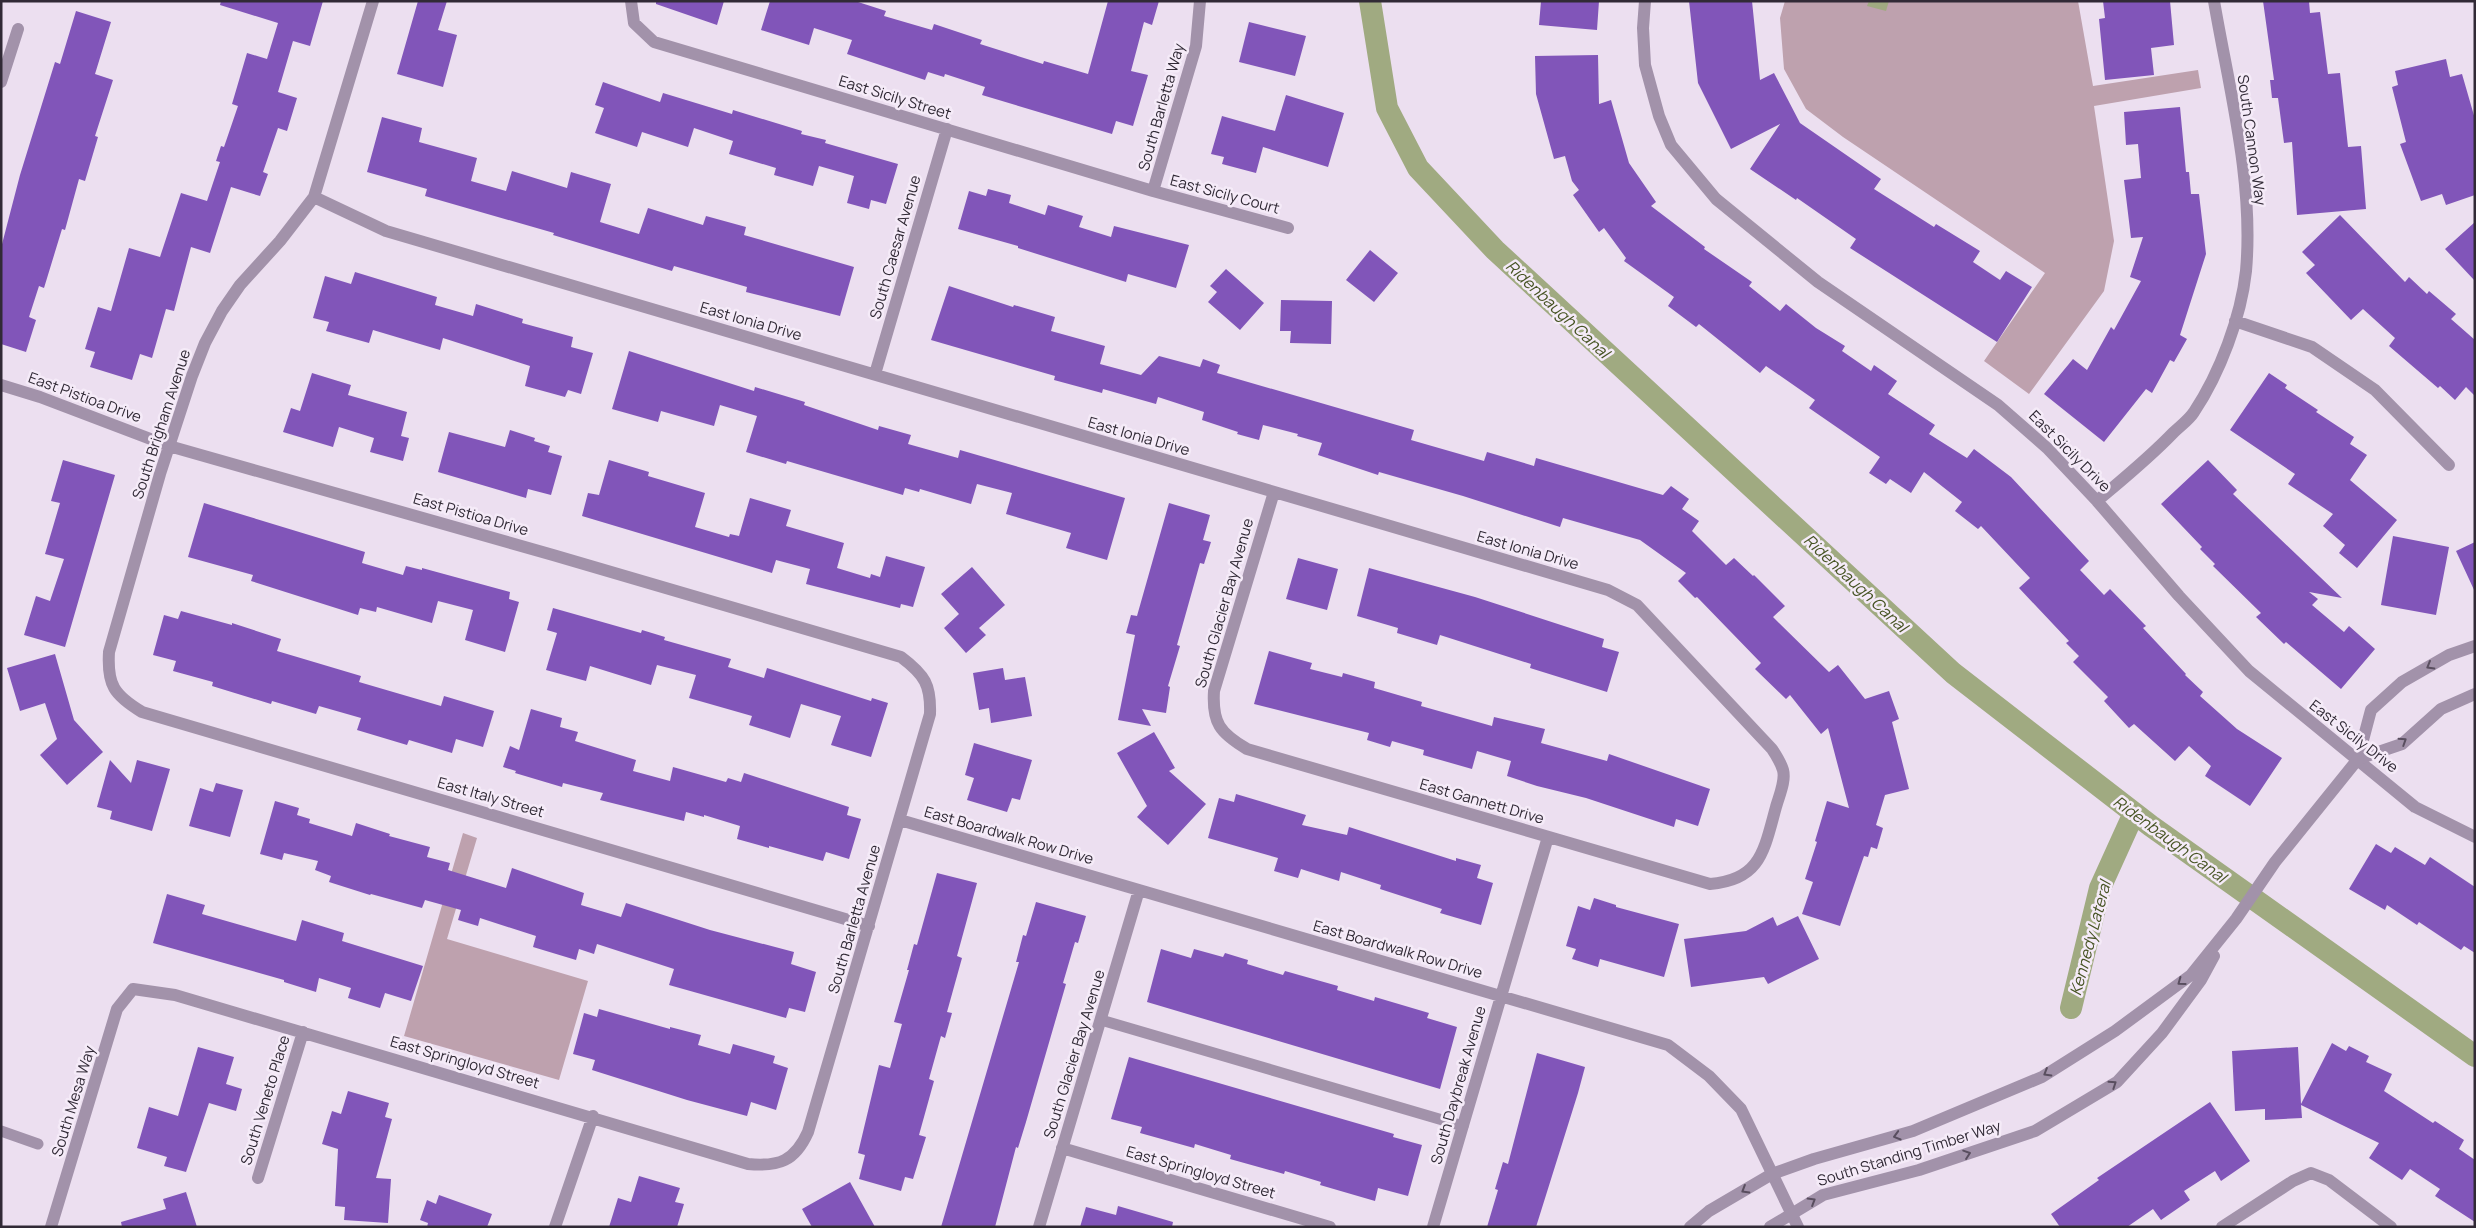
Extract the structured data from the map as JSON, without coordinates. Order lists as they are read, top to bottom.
{
  "streets": {
    "street": [
      "East Sicily Street",
      "South Barletta Way",
      "South Cannon Way",
      "East Sicily Court",
      "South Caesar Avenue",
      "East Ionia Drive",
      "East Pistioa Drive",
      "South Brigham Avenue",
      "East Sicily Drive",
      "South Glacier Bay Avenue",
      "East Italy Street",
      "East Gannett Drive",
      "East Boardwalk Row Drive",
      "South Barletta Avenue",
      "East Springloyd Street",
      "South Daybreak Avenue",
      "South Veneto Place",
      "South Mesa Way",
      "South Standing Timber Way"
    ]
  },
  "crossings": [
    ["East Sicily Street", "South Barletta Way"],
    ["East Sicily Street", "East Sicily Court"],
    ["East Sicily Street", "South Caesar Avenue"],
    ["South Barletta Way", "East Sicily Court"],
    ["South Cannon Way", "East Sicily Drive"],
    ["South Caesar Avenue", "East Ionia Drive"],
    ["East Ionia Drive", "South Brigham Avenue"],
    ["East Ionia Drive", "South Glacier Bay Avenue"],
    ["East Ionia Drive", "East Gannett Drive"],
    ["East Pistioa Drive", "South Brigham Avenue"],
    ["East Pistioa Drive", "South Barletta Avenue"],
    ["South Brigham Avenue", "East Italy Street"],
    ["East Sicily Drive", "South Standing Timber Way"],
    ["South Glacier Bay Avenue", "East Gannett Drive"],
    ["South Glacier Bay Avenue", "East Boardwalk Row Drive"],
    ["South Glacier Bay Avenue", "East Springloyd Street"],
    ["East Italy Street", "South Barletta Avenue"],
    ["East Gannett Drive", "South Daybreak Avenue"],
    ["East Boardwalk Row Drive", "South Barletta Avenue"],
    ["East Boardwalk Row Drive", "South Daybreak Avenue"],
    ["East Boardwalk Row Drive", "South Standing Timber Way"],
    ["South Barletta Avenue", "East Springloyd Street"],
    ["East Springloyd Street", "South Veneto Place"],
    ["East Springloyd Street", "South Mesa Way"]
  ],
  "water": ["Ridenbaugh Canal", "Kennedy Lateral"]
}
